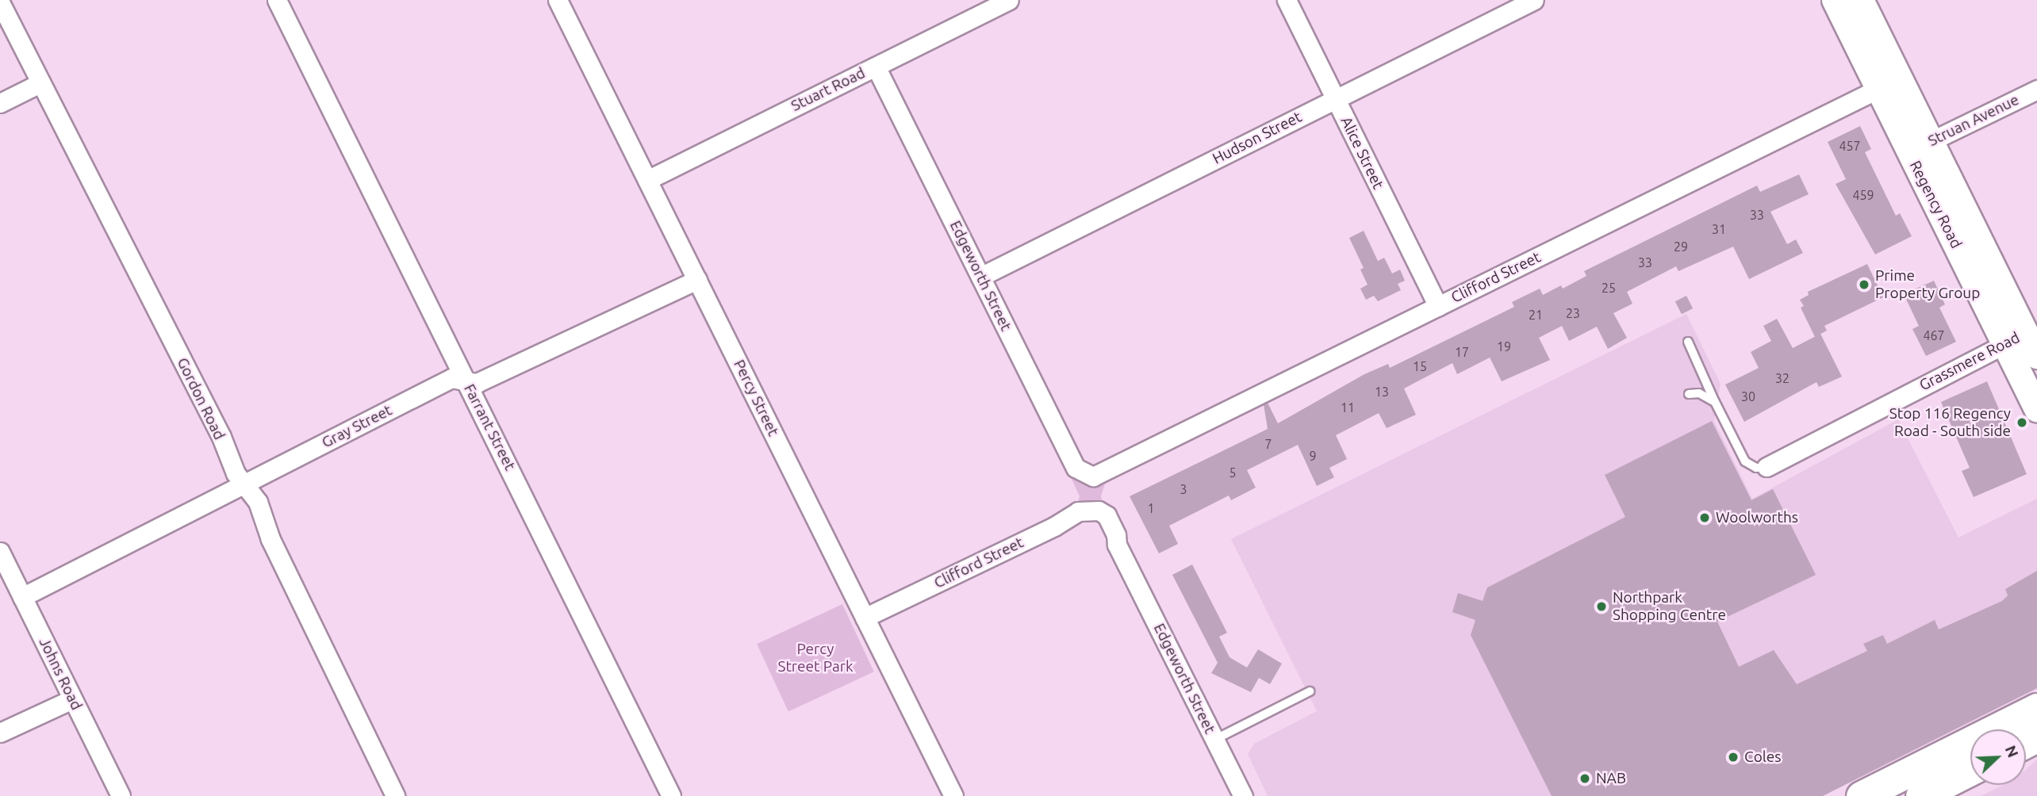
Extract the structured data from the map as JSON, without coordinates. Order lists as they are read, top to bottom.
{
  "streets": {
    "main road": ["Regency Road"],
    "street": [
      "Stuart Road",
      "Struan Avenue",
      "Hudson Street",
      "Alice Street",
      "Edgeworth Street",
      "Clifford Street",
      "Grassmere Road",
      "Percy Street",
      "Gordon Road",
      "Gray Street",
      "Farrant Street",
      "Johns Road"
    ]
  },
  "crossings": [
    ["Stuart Road", "Edgeworth Street"],
    ["Stuart Road", "Percy Street"],
    ["Struan Avenue", "Regency Road"],
    ["Hudson Street", "Alice Street"],
    ["Hudson Street", "Edgeworth Street"],
    ["Alice Street", "Clifford Street"],
    ["Regency Road", "Clifford Street"],
    ["Regency Road", "Grassmere Road"],
    ["Edgeworth Street", "Clifford Street"],
    ["Clifford Street", "Percy Street"],
    ["Percy Street", "Gray Street"],
    ["Gordon Road", "Gray Street"],
    ["Gray Street", "Farrant Street"],
    ["Gray Street", "Johns Road"]
  ],
  "parks": ["Percy Street Park"],
  "places": [
    "Prime Property Group",
    "Stop 116 Regency Road - South side",
    "Woolworths",
    "Northpark Shopping Centre",
    "Coles",
    "NAB"
  ],
  "house_numbers": [
    "457",
    "459",
    "33",
    "31",
    "29",
    "33",
    "25",
    "23",
    "21",
    "467",
    "19",
    "17",
    "15",
    "32",
    "13",
    "30",
    "11",
    "7",
    "9",
    "5",
    "3",
    "1"
  ],
  "north": "top right"
}
